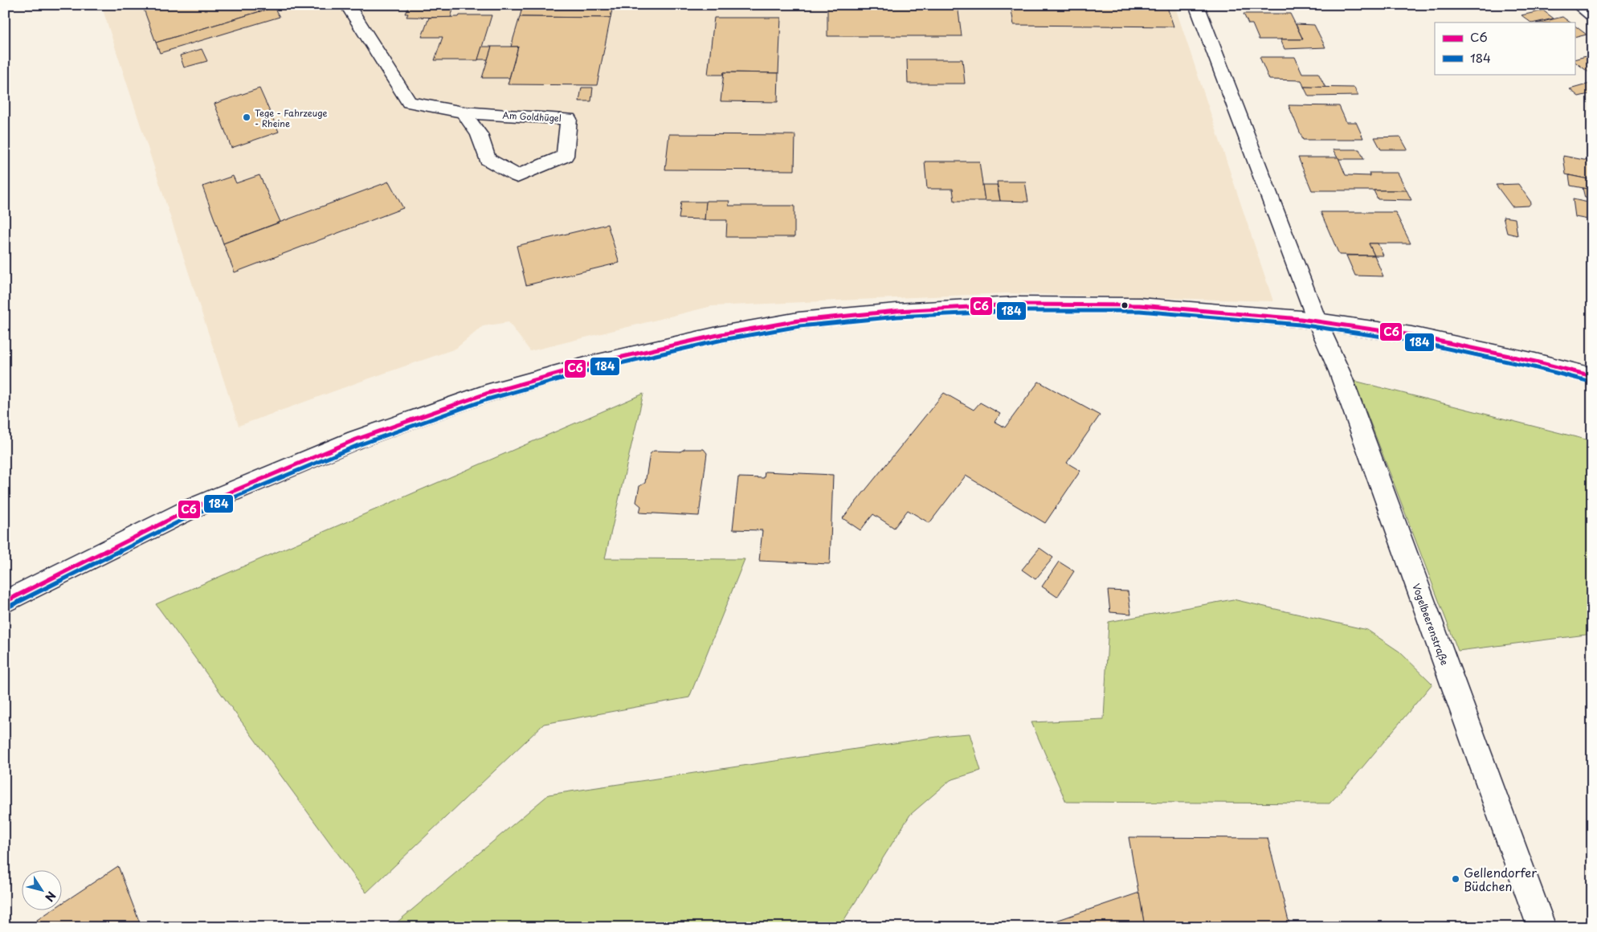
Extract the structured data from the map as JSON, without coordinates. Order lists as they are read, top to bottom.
{
  "streets": {
    "street": ["Am Goldhügel", "Vogelbeerenstraße"]
  },
  "places": ["Tege - Fahrzeuge - Rheine", "Gellendorfer Büdchen"],
  "lines": ["transit line C6", "transit line 184"],
  "legend": ["C6", "184"],
  "north": "bottom right"
}
